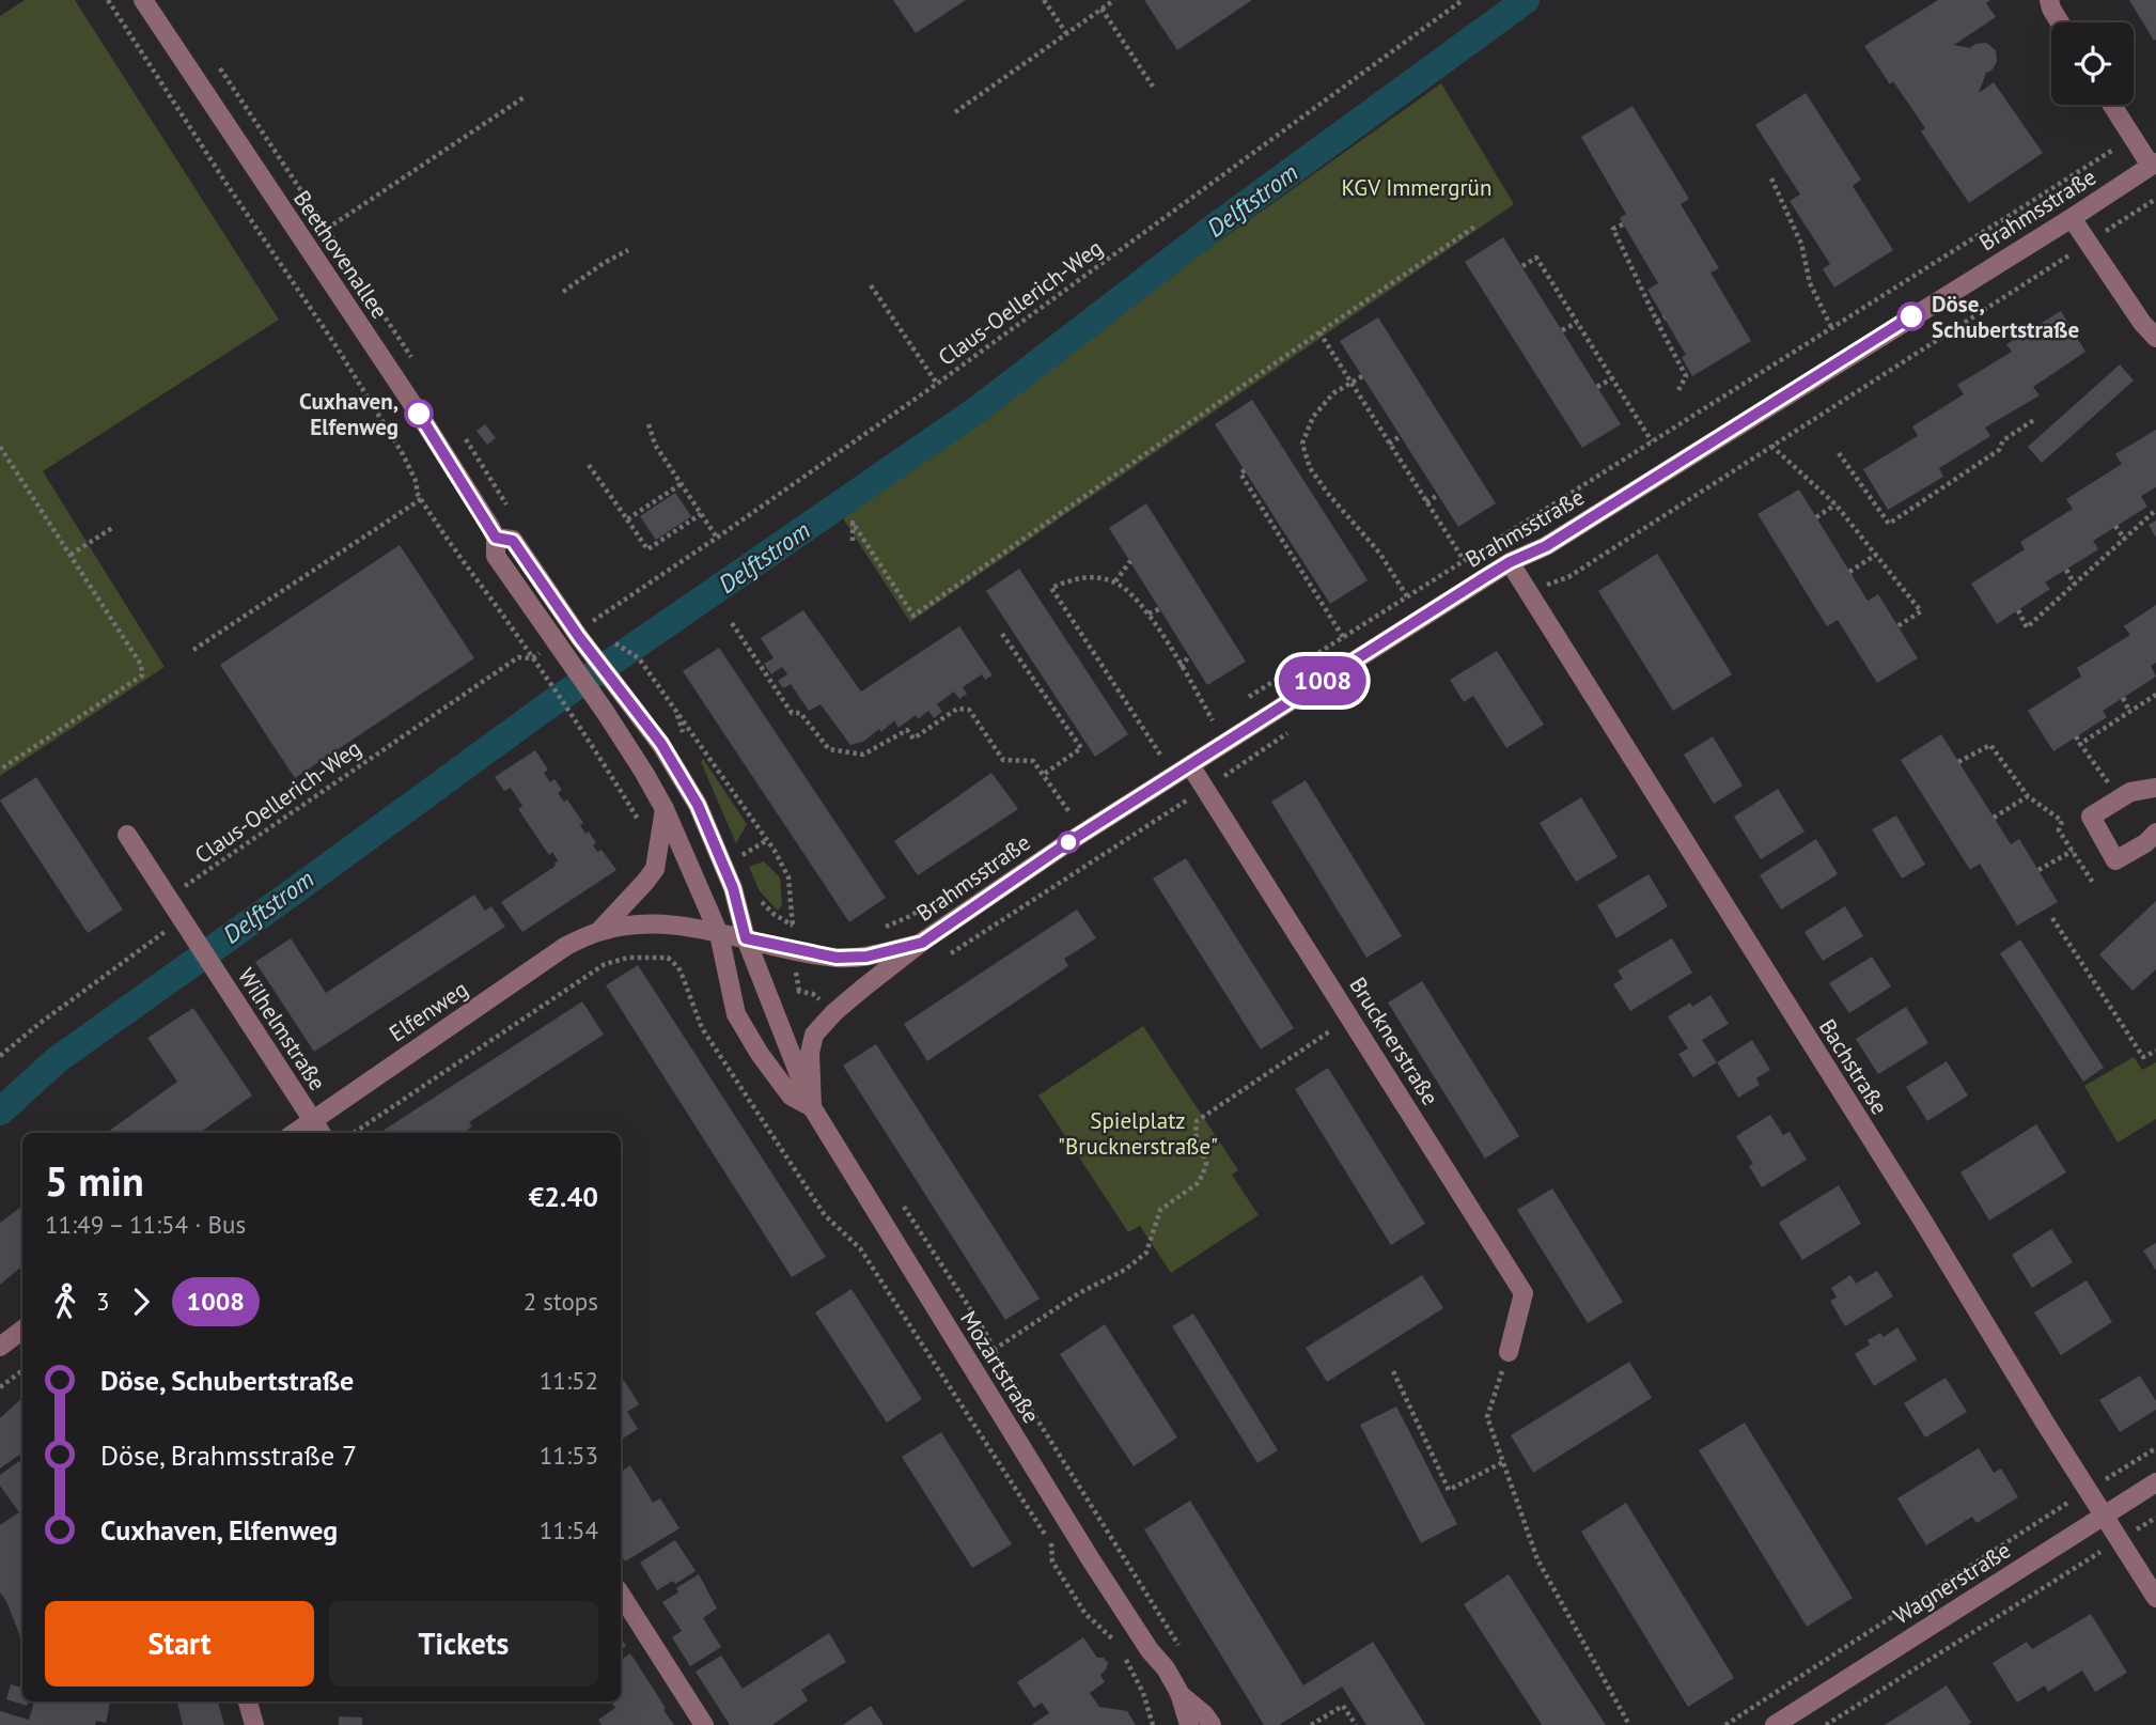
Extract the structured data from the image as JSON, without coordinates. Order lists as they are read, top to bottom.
{
  "streets": {
    "street": [
      "Brahmsstraße",
      "Beethovenallee",
      "Elfenweg",
      "Wilhelmstraße",
      "Brucknerstraße",
      "Bachstraße",
      "Mozartstraße",
      "Wagnerstraße"
    ],
    "path": ["Claus-Oellerich-Weg"]
  },
  "crossings": [
    ["Brahmsstraße", "Beethovenallee"],
    ["Brahmsstraße", "Elfenweg"],
    ["Brahmsstraße", "Brucknerstraße"],
    ["Brahmsstraße", "Bachstraße"],
    ["Brahmsstraße", "Mozartstraße"],
    ["Beethovenallee", "Claus-Oellerich-Weg"],
    ["Beethovenallee", "Elfenweg"],
    ["Beethovenallee", "Mozartstraße"],
    ["Claus-Oellerich-Weg", "Wilhelmstraße"],
    ["Elfenweg", "Wilhelmstraße"],
    ["Elfenweg", "Mozartstraße"],
    ["Bachstraße", "Wagnerstraße"]
  ],
  "water": ["Delftstrom"],
  "parks": ["KGV Immergrün", "Spielplatz \"Brucknerstraße\""],
  "places": ["Döse, Schubertstraße", "Cuxhaven, Elfenweg"],
  "lines": ["bus line 1008"],
  "page": {
    "on_map": "1008",
    "heading": ["5 min", "11:49 – 11:54 · Bus", "€2.40"],
    "legs": ["3", "1008", "2 stops"],
    "list": [
      {
        "name": "Döse, Schubertstraße",
        "value": "11:52"
      },
      {
        "name": "Döse, Brahmsstraße 7",
        "value": "11:53"
      },
      {
        "name": "Cuxhaven, Elfenweg",
        "value": "11:54"
      }
    ],
    "buttons": ["Start", "Tickets"]
  }
}
